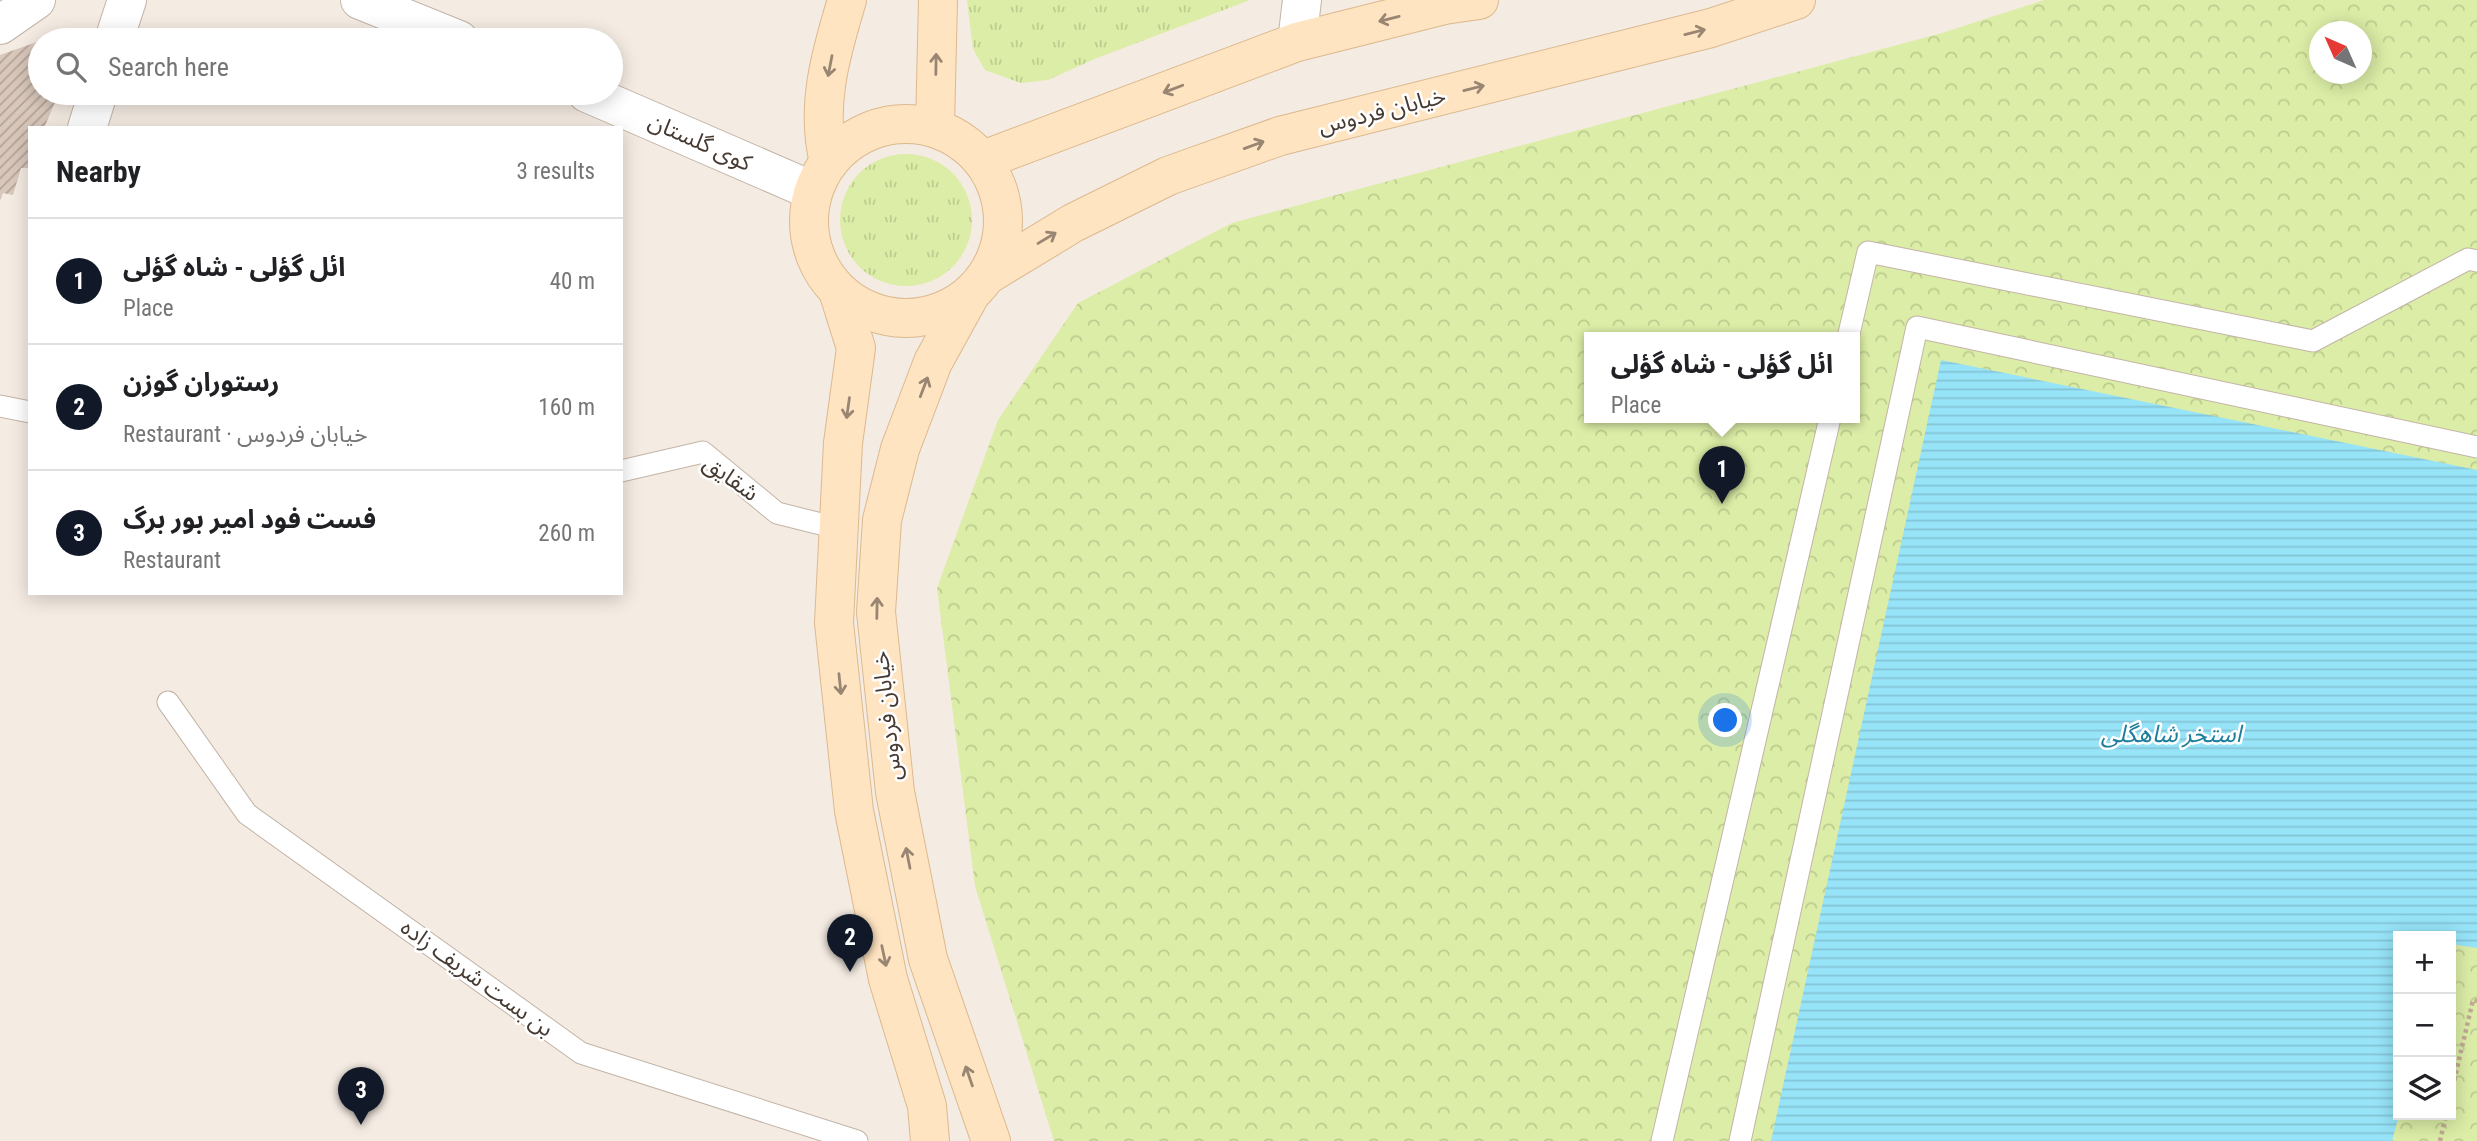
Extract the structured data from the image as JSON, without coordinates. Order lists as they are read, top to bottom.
{
  "streets": {
    "main road": ["خیابان فردوس"],
    "street": ["کوی گلستان"],
    "lane": ["شقایق", "بن بست شریف زاده"]
  },
  "crossings": [
    ["خیابان فردوس", "کوی گلستان"],
    ["خیابان فردوس", "شقایق"]
  ],
  "water": ["استخر شاهگلی"],
  "north": "top left",
  "page": {
    "search": "Search here",
    "heading": ["Nearby", "3 results"],
    "list": [
      {
        "mark": "1",
        "name": "ائل گؤلی - شاه گؤلی",
        "note": "Place",
        "value": "40 m"
      },
      {
        "mark": "2",
        "name": "رستوران گوزن",
        "note": "Restaurant · خیابان فردوس",
        "value": "160 m"
      },
      {
        "mark": "3",
        "name": "فست فود امیر بور برگ",
        "note": "Restaurant",
        "value": "260 m"
      }
    ],
    "popup": ["ائل گؤلی - شاه گؤلی", "Place"],
    "pins": ["1", "2", "3"],
    "map_buttons": ["+", "−"]
  }
}
